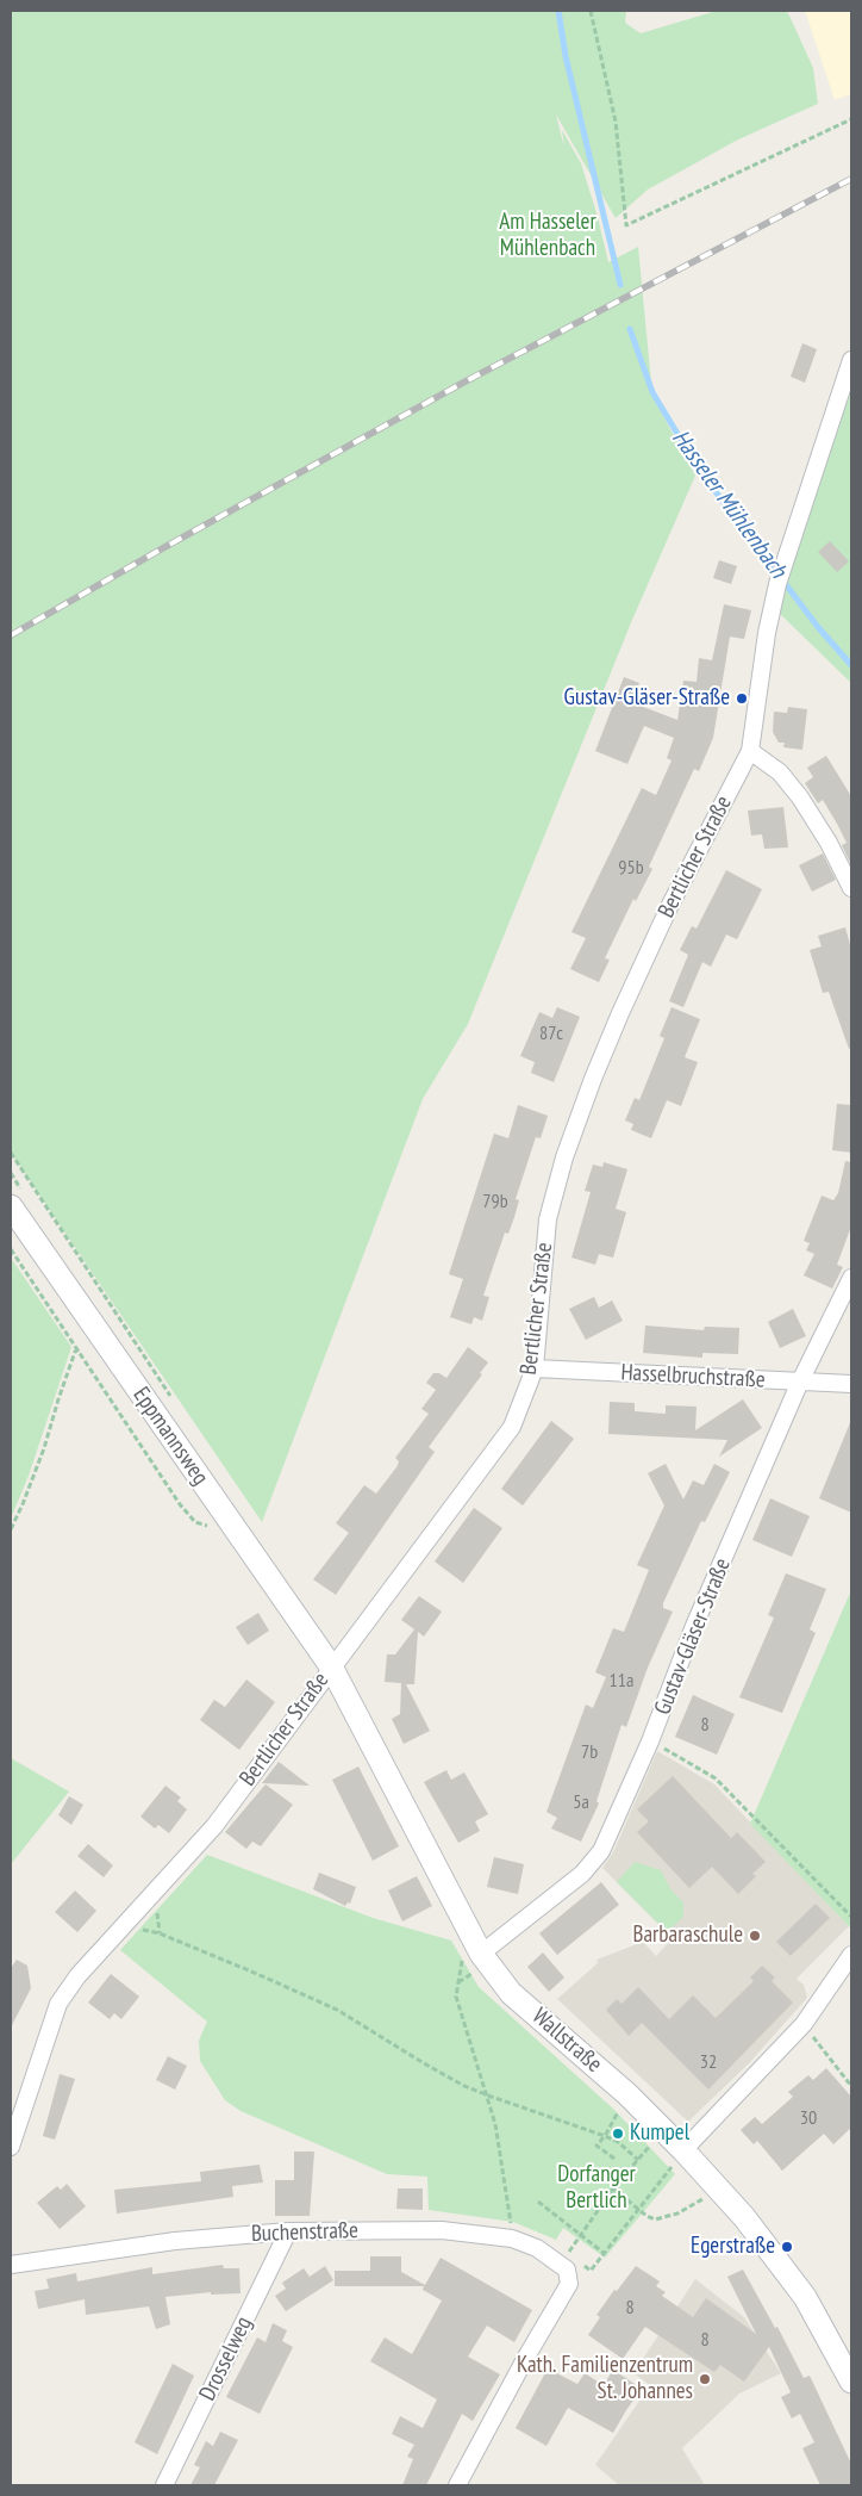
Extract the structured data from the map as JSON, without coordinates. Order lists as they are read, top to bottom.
{
  "streets": {
    "street": [
      "Bertlicher Straße",
      "Hasselbruchstraße",
      "Eppmannsweg",
      "Gustav-Gläser-Straße",
      "Wallstraße",
      "Buchenstraße",
      "Drosselweg"
    ]
  },
  "crossings": [
    ["Bertlicher Straße", "Hasselbruchstraße"],
    ["Bertlicher Straße", "Eppmannsweg"],
    ["Bertlicher Straße", "Wallstraße"],
    ["Hasselbruchstraße", "Gustav-Gläser-Straße"],
    ["Eppmannsweg", "Wallstraße"],
    ["Gustav-Gläser-Straße", "Wallstraße"],
    ["Buchenstraße", "Drosselweg"]
  ],
  "water": ["Hasseler Mühlenbach"],
  "parks": ["Am Hasseler Mühlenbach", "Dorfanger Bertlich"],
  "places": [
    "Gustav-Gläser-Straße",
    "Barbaraschule",
    "Kumpel",
    "Egerstraße",
    "Kath. Familienzentrum St. Johannes"
  ],
  "house_numbers": [
    "95b",
    "87c",
    "79b",
    "11a",
    "8",
    "7b",
    "5a",
    "32",
    "30",
    "8",
    "8"
  ]
}
